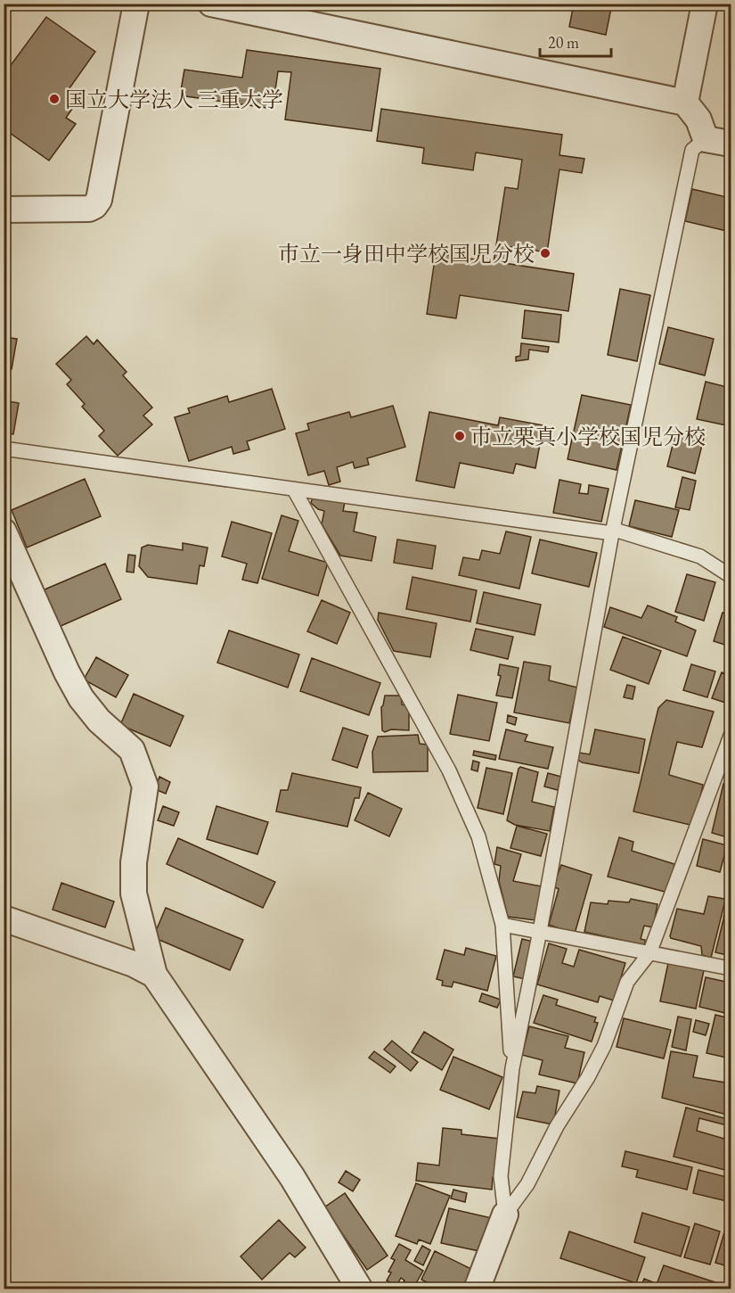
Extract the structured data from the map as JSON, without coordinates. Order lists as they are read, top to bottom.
{
  "places": ["国立大学法人 三重大学", "市立一身田中学校国児分校", "市立栗真小学校国児分校"],
  "scale_bar": "20 m"
}
